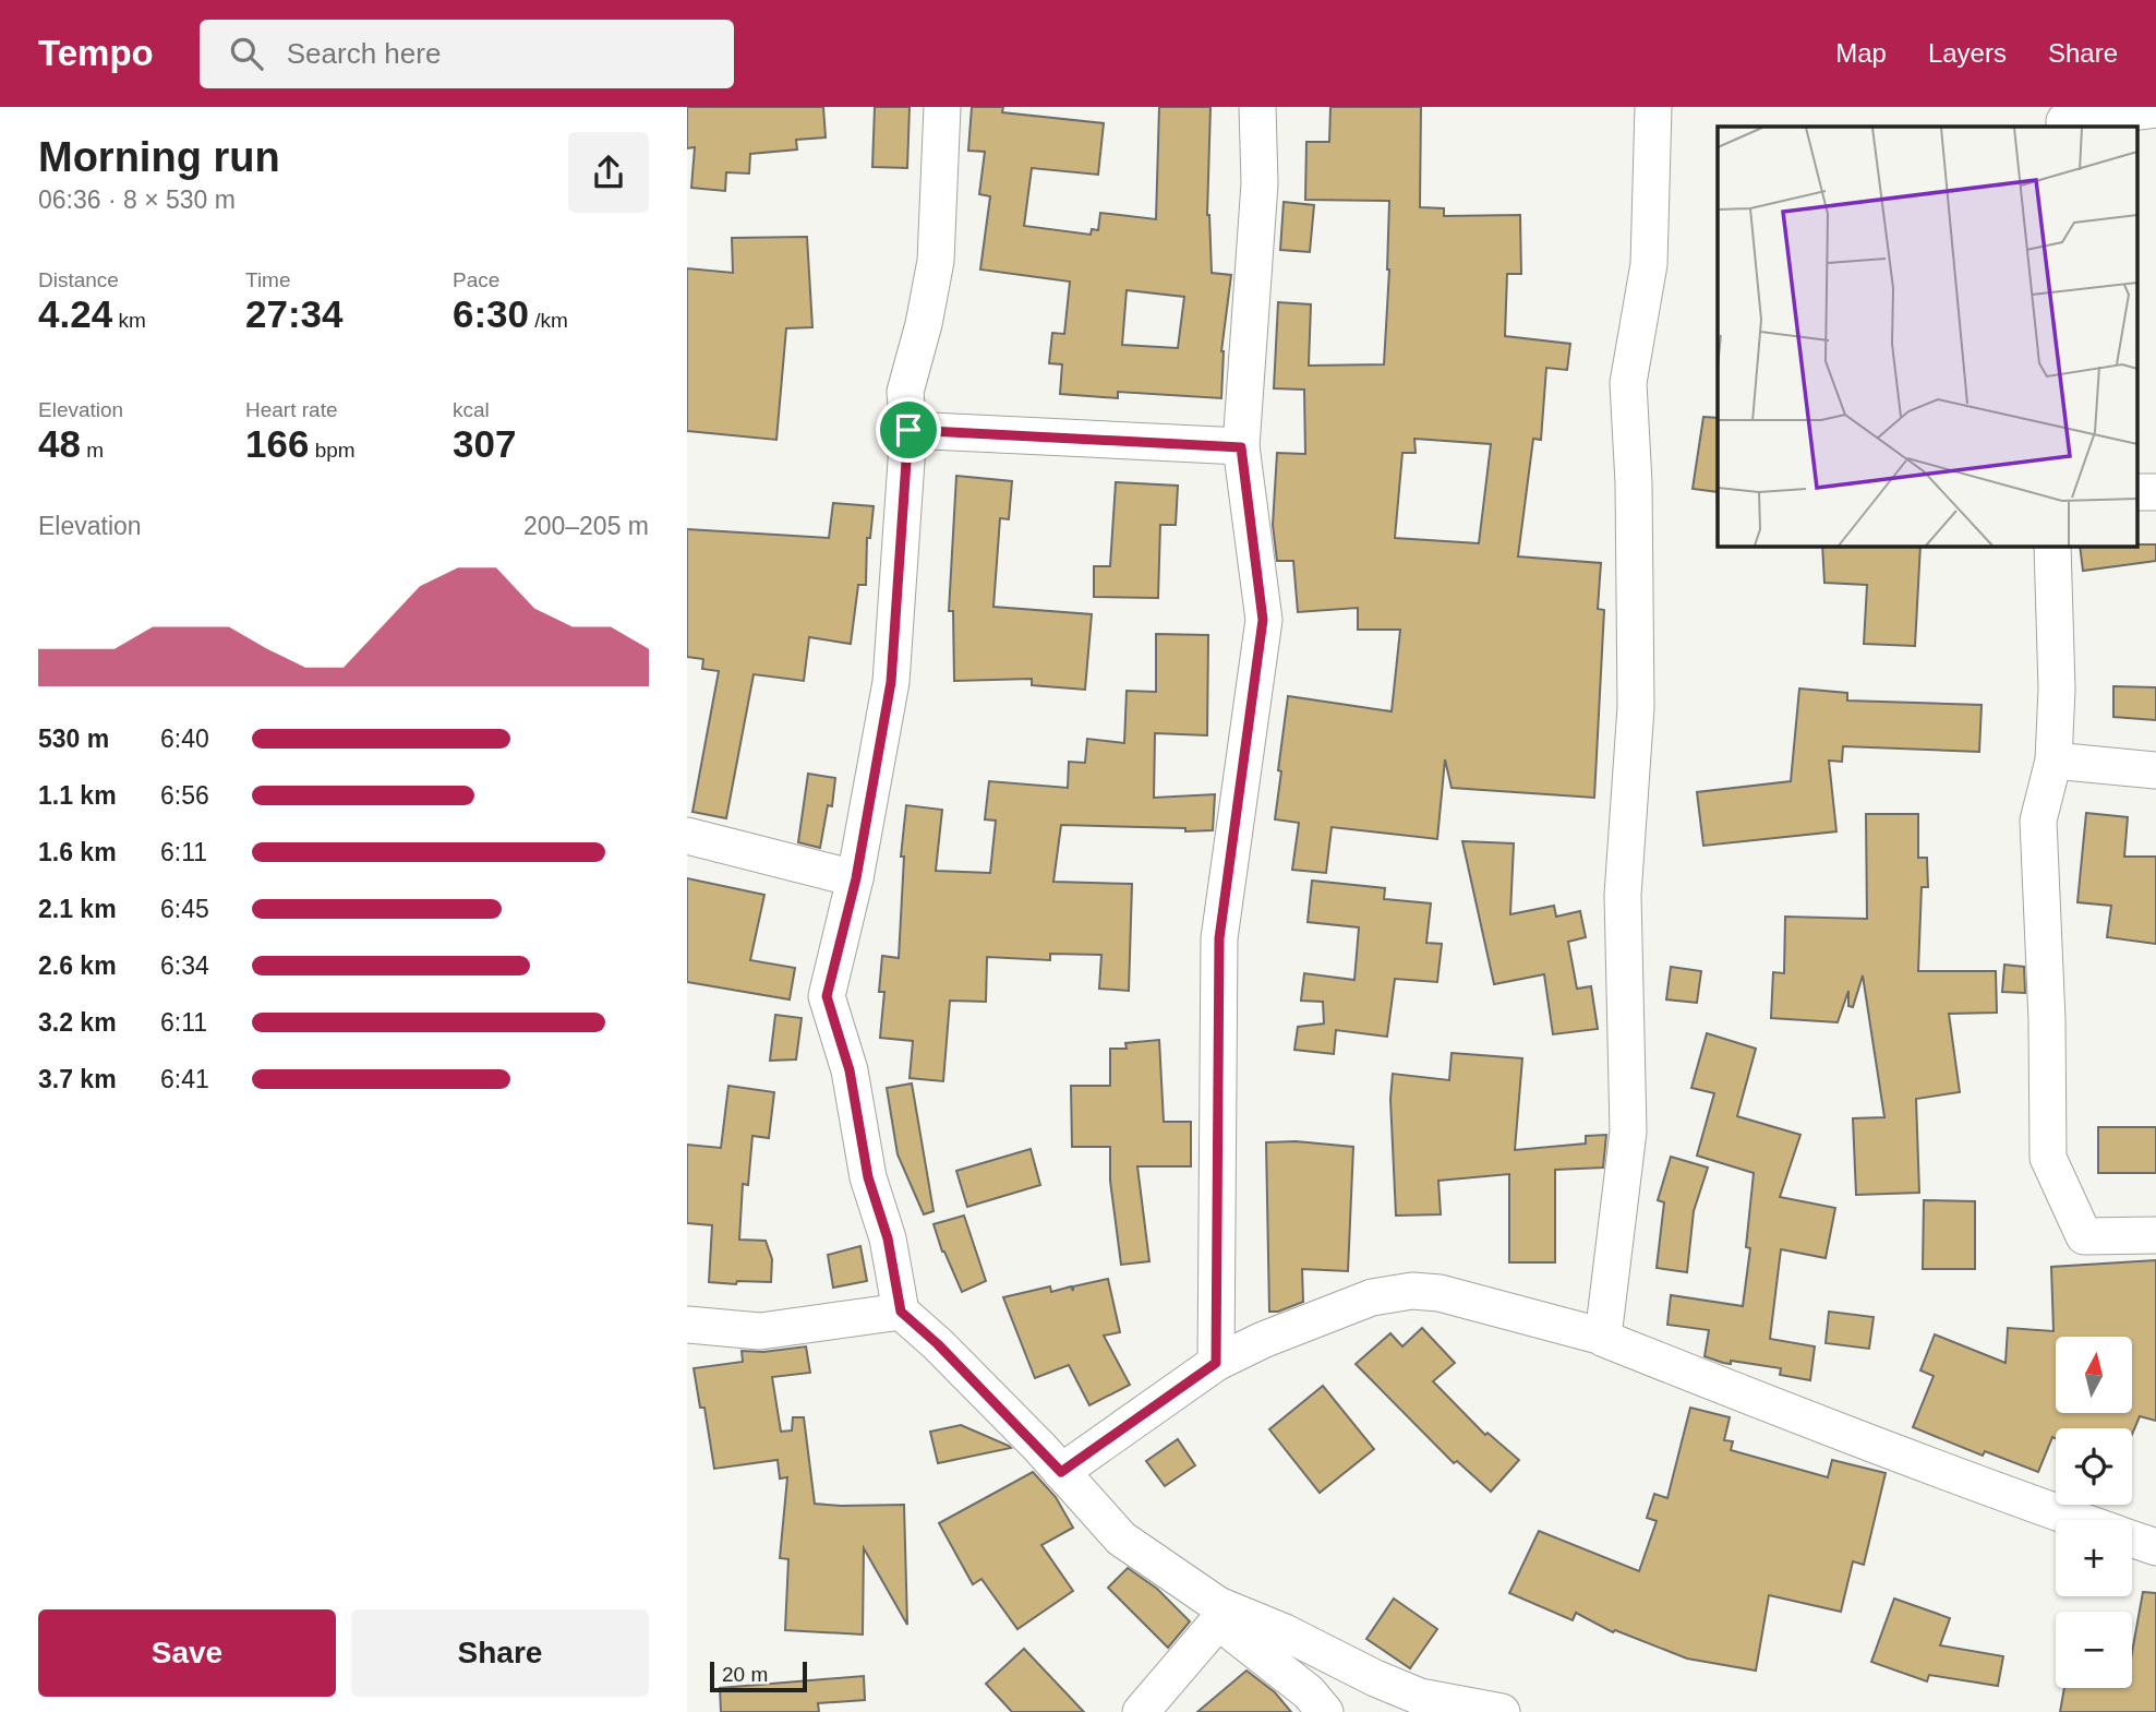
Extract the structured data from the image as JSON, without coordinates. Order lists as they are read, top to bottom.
{
  "scale_bar": "20 m",
  "north": "top",
  "page": {
    "header": "Tempo",
    "search": "Search here",
    "nav": ["Map", "Layers", "Share"],
    "heading": ["Morning run", "06:36 · 8 × 530 m"],
    "stats": [
      ["Distance", "4.24 km"],
      ["Time", "27:34"],
      ["Pace", "6:30 /km"],
      ["Elevation", "48 m"],
      ["Heart rate", "166 bpm"],
      ["kcal", "307"]
    ],
    "chart": ["Elevation", "200–205 m"],
    "list": [
      {
        "name": "530 m",
        "note": "6:40"
      },
      {
        "name": "1.1 km",
        "note": "6:56"
      },
      {
        "name": "1.6 km",
        "note": "6:11"
      },
      {
        "name": "2.1 km",
        "note": "6:45"
      },
      {
        "name": "2.6 km",
        "note": "6:34"
      },
      {
        "name": "3.2 km",
        "note": "6:11"
      },
      {
        "name": "3.7 km",
        "note": "6:41"
      }
    ],
    "map_buttons": ["+", "−"],
    "buttons": ["Save", "Share"],
    "scale": "20 m"
  }
}
